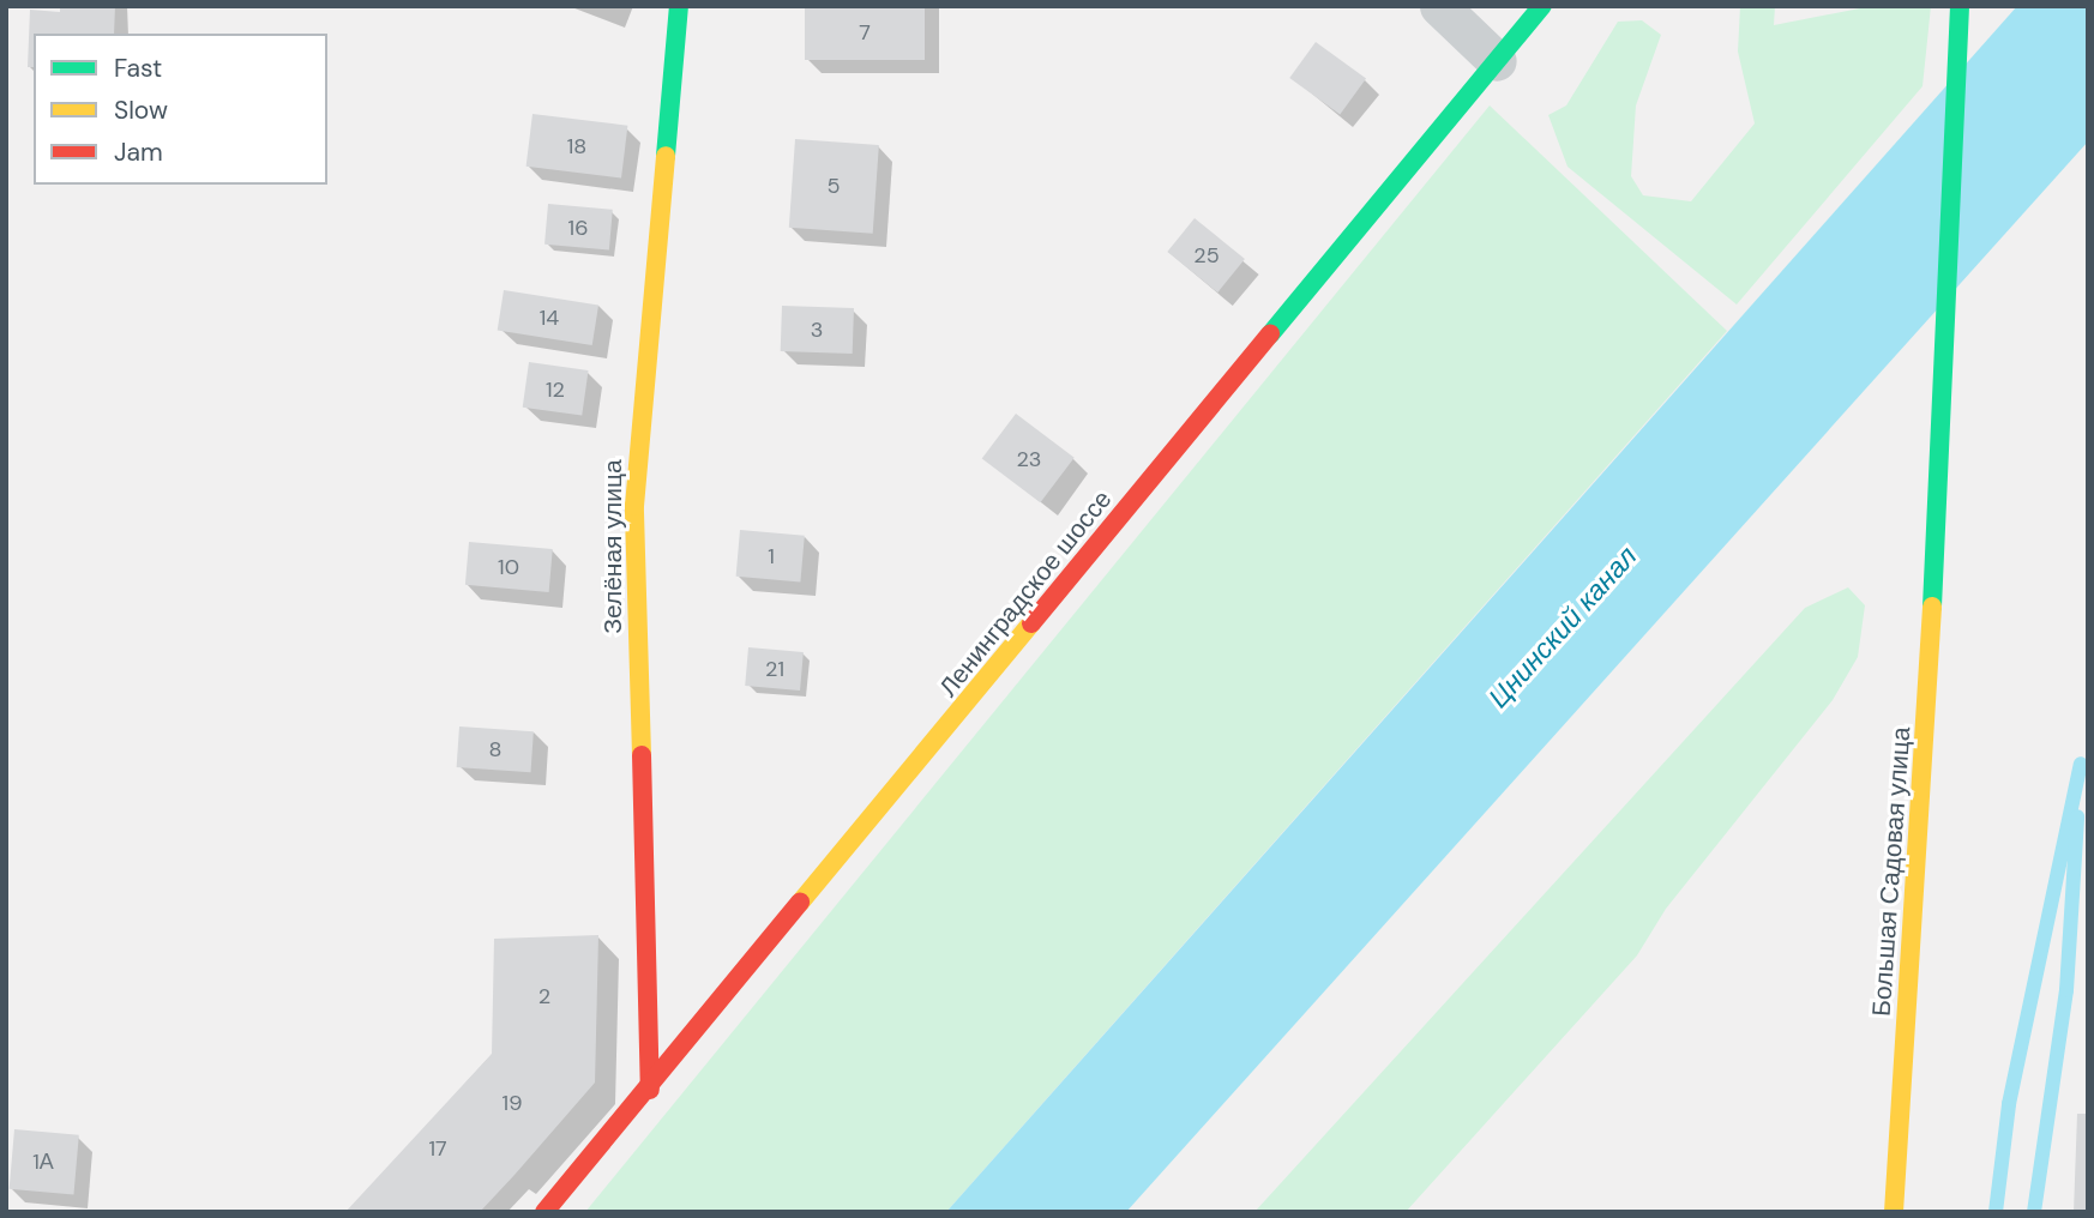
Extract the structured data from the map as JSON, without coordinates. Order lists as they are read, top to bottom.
{
  "streets": {
    "main road": ["Зелёная улица", "Ленинградское шоссе", "Большая Садовая улица"]
  },
  "crossings": [
    ["Зелёная улица", "Ленинградское шоссе"]
  ],
  "water": ["Цнинский канал"],
  "house_numbers": [
    "7",
    "18",
    "5",
    "16",
    "25",
    "14",
    "3",
    "12",
    "23",
    "1",
    "10",
    "21",
    "8",
    "2",
    "19",
    "17",
    "1А"
  ],
  "legend": ["Fast", "Slow", "Jam"]
}
